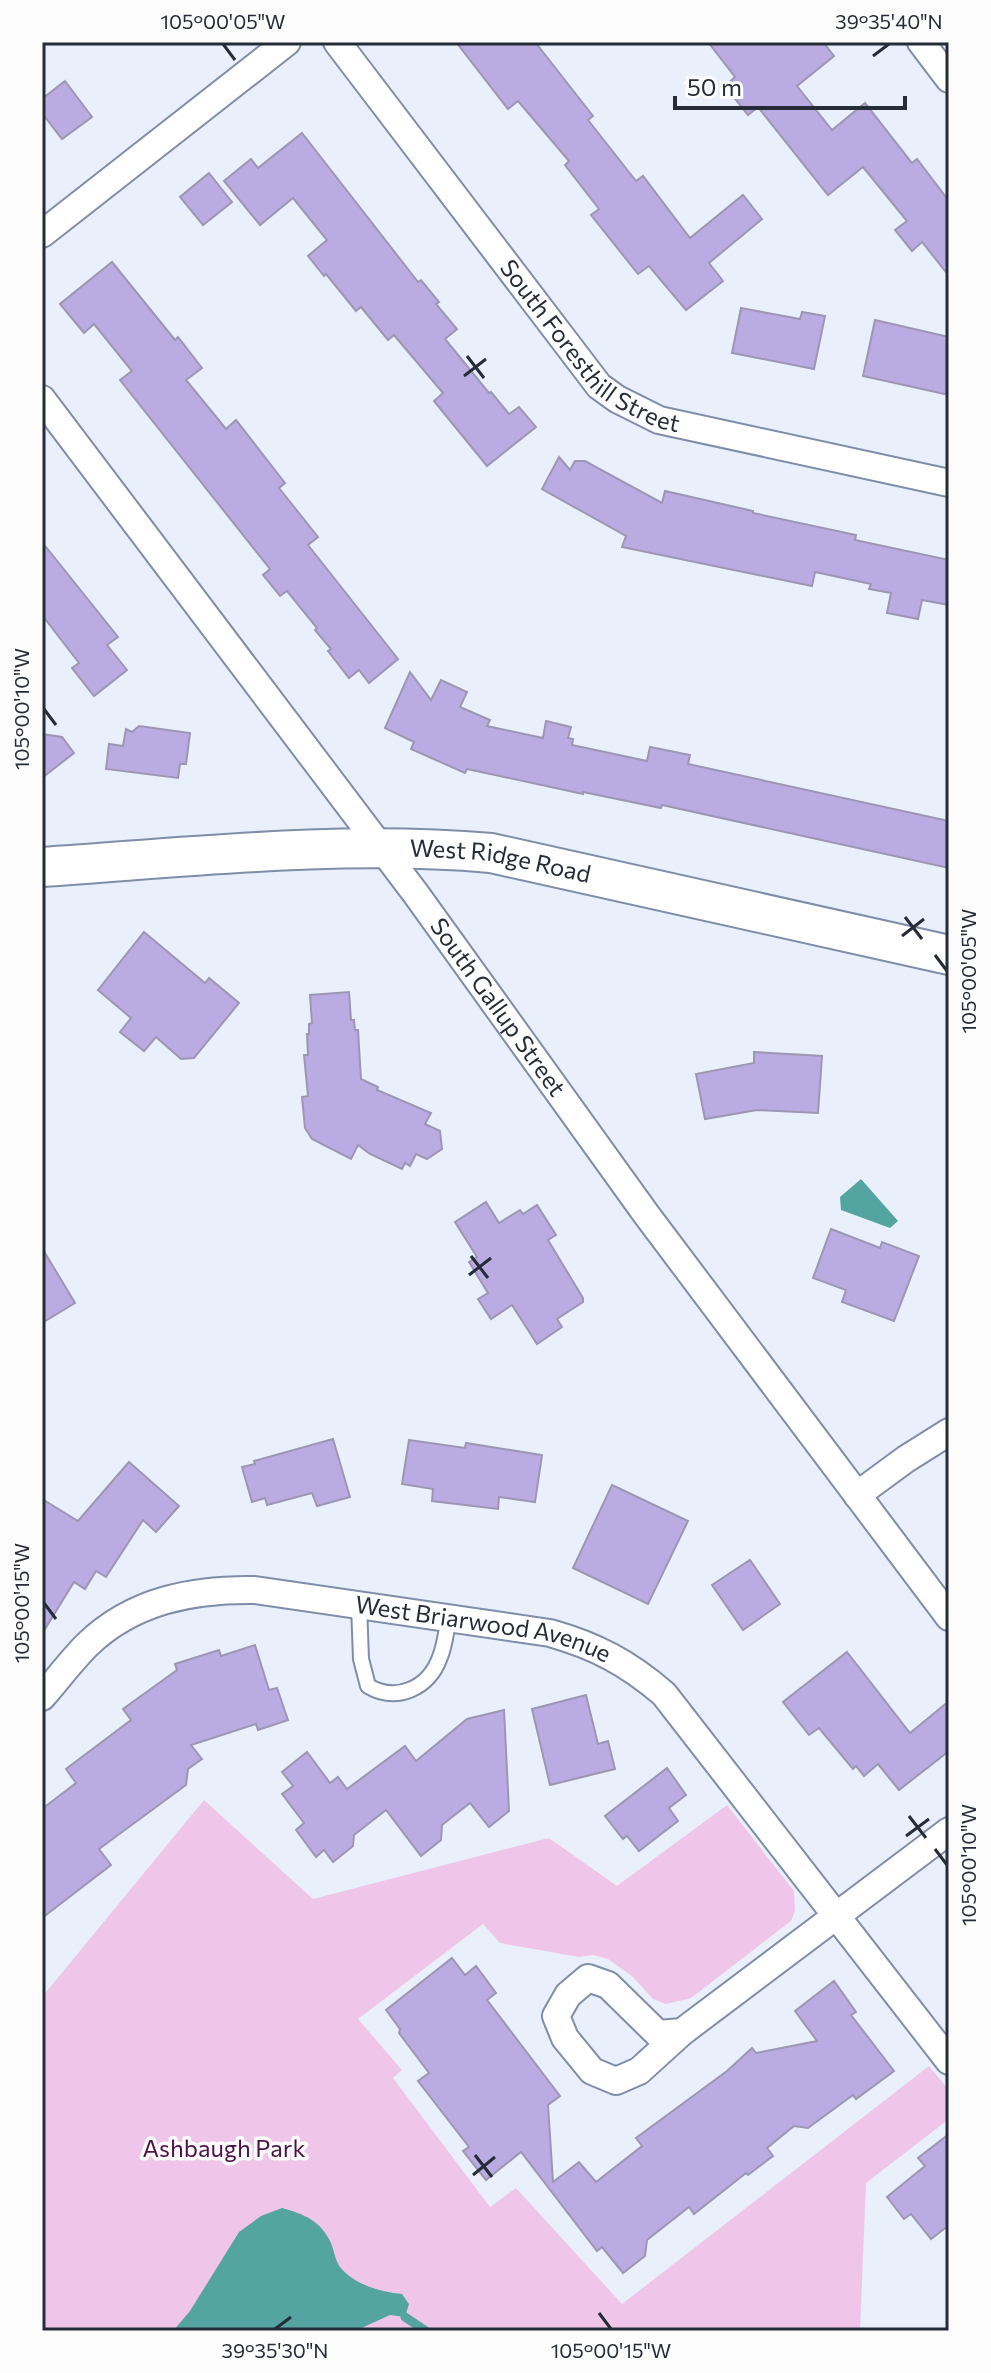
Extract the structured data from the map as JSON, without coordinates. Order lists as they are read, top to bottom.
{
  "streets": {
    "street": [
      "South Foresthill Street",
      "West Ridge Road",
      "South Gallup Street",
      "West Briarwood Avenue"
    ]
  },
  "crossings": [
    ["West Ridge Road", "South Gallup Street"]
  ],
  "parks": ["Ashbaugh Park"],
  "scale_bar": "50 m",
  "coordinates": [
    "105°00'05\"W",
    "39°35'40\"N",
    "105°00'10\"W",
    "105°00'15\"W",
    "39°35'30\"N"
  ]
}
